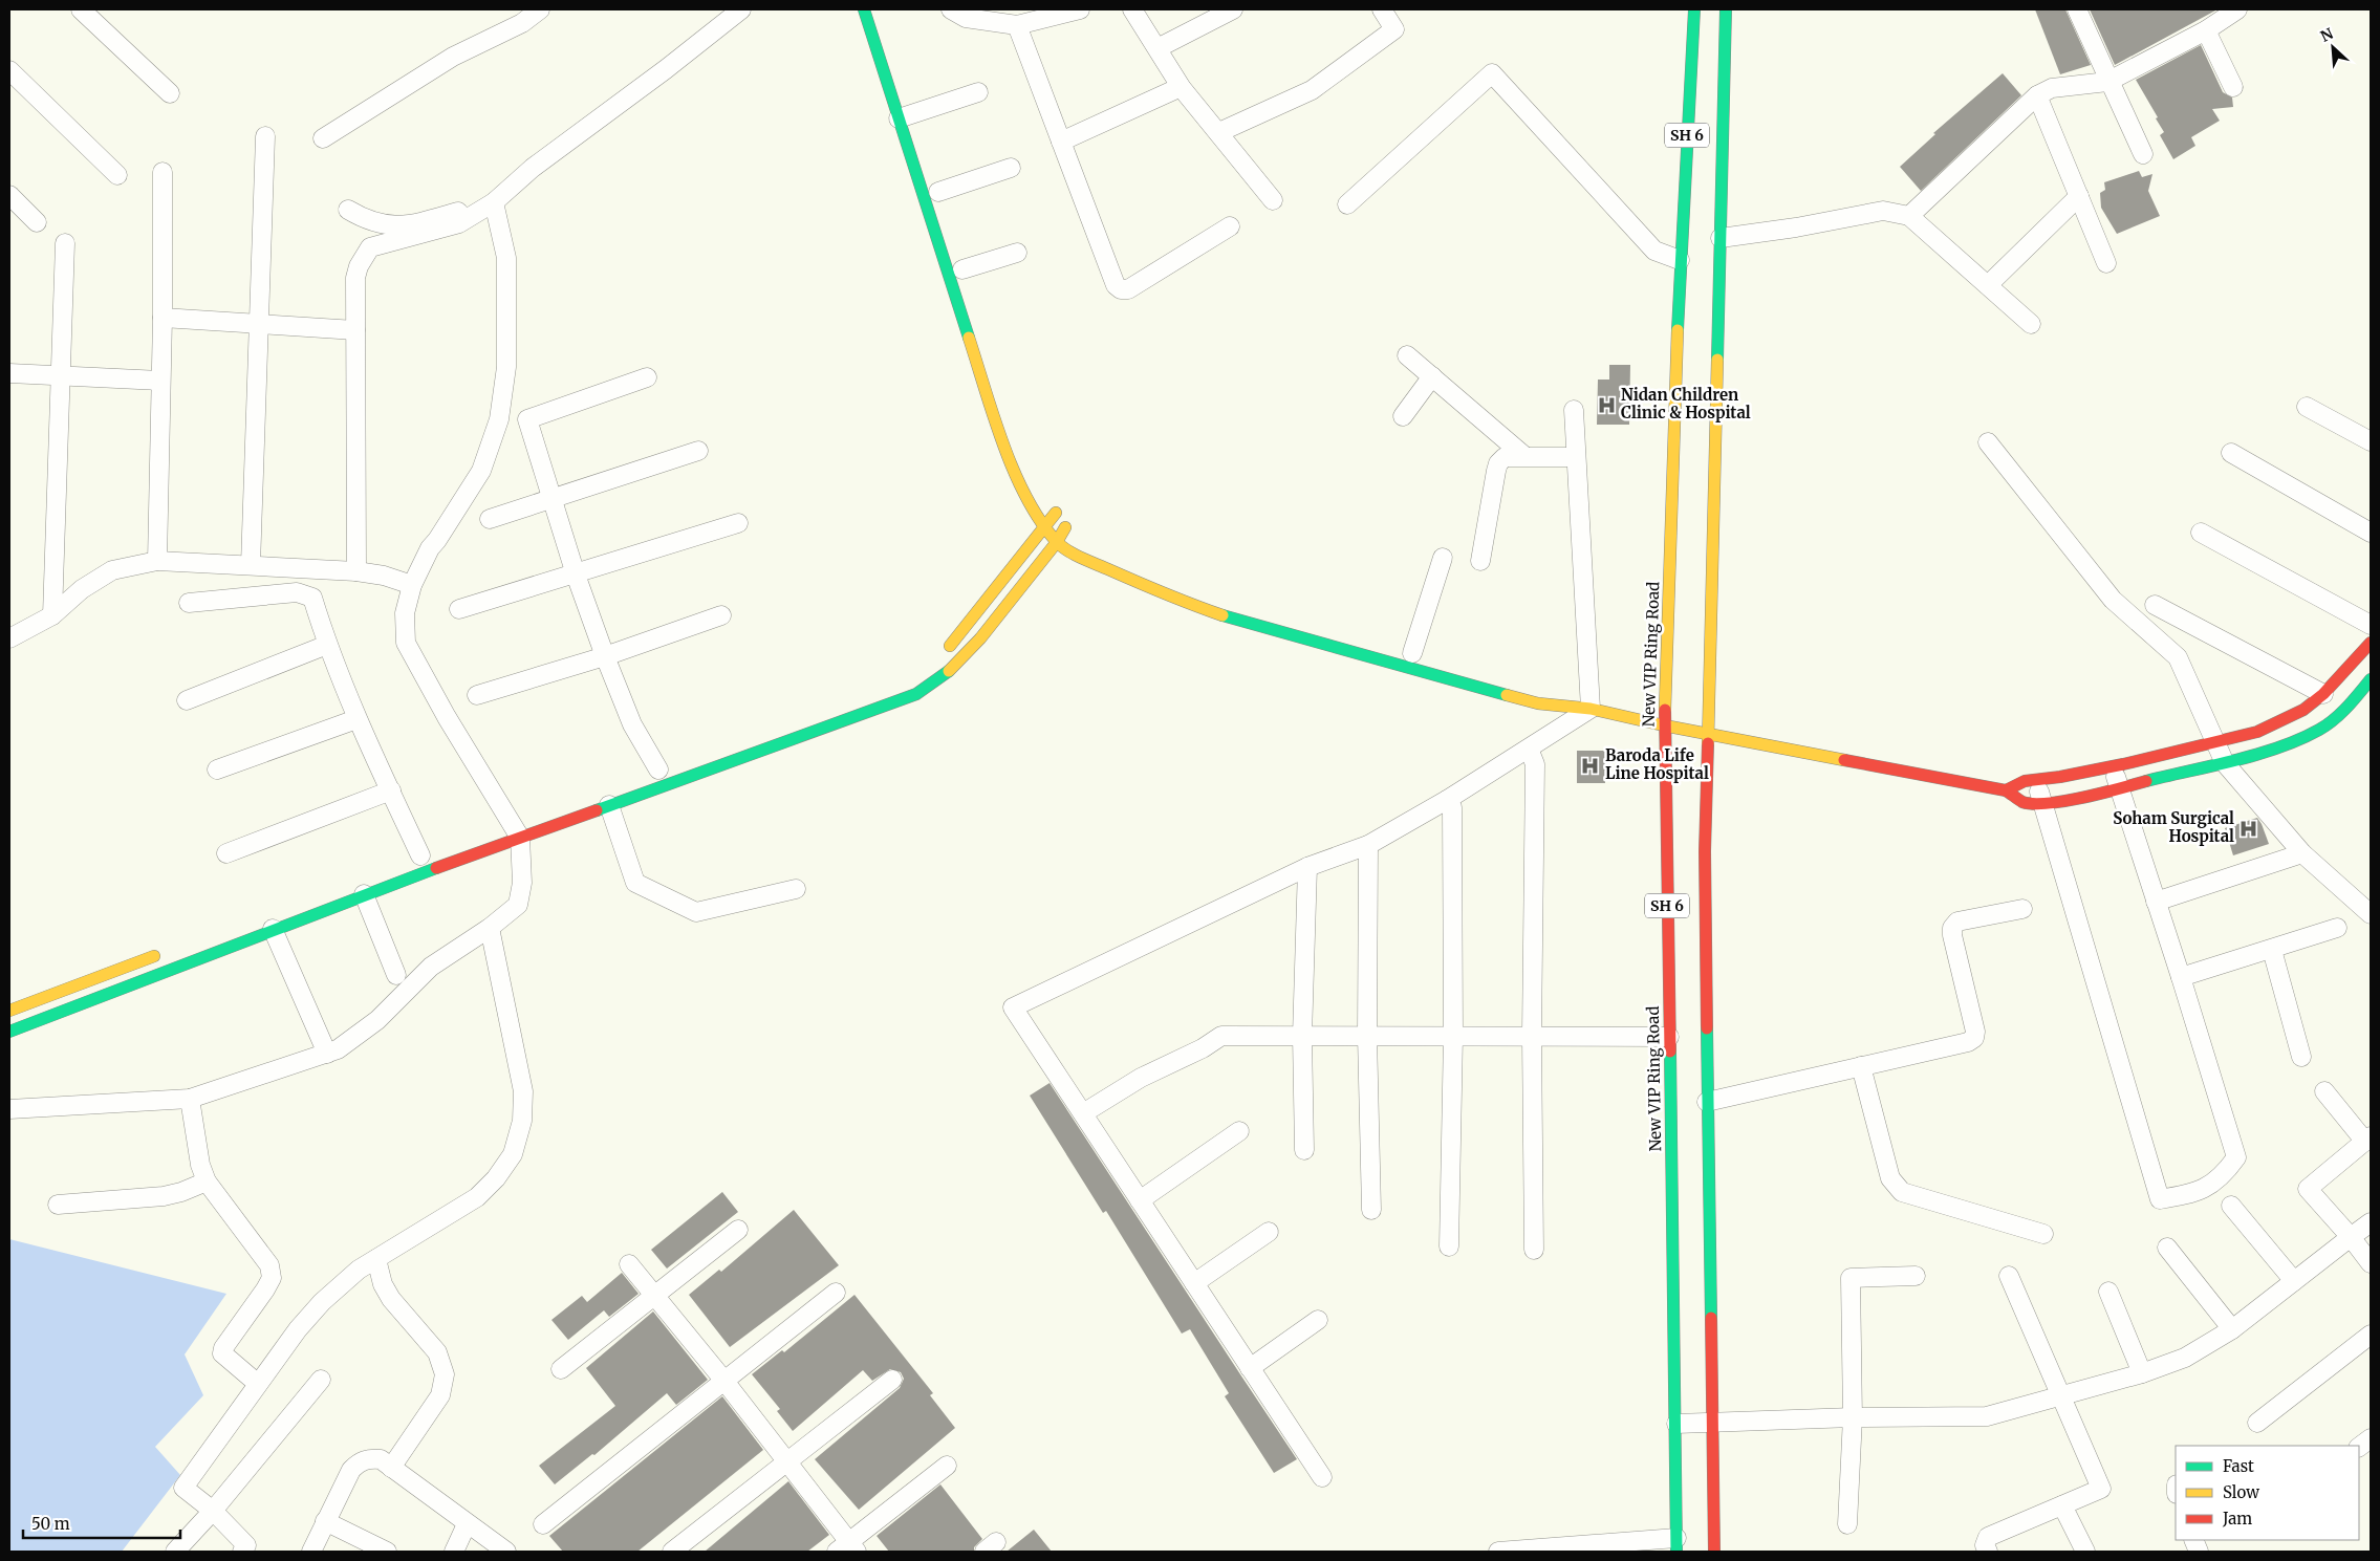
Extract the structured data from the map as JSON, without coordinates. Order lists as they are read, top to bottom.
{
  "streets": {
    "street": ["SH 6", "New VIP Ring Road"]
  },
  "places": {
    "hospital": ["Nidan Children Clinic & Hospital", "Baroda Life Line Hospital", "Soham Surgical Hospital"]
  },
  "legend": ["Fast", "Slow", "Jam"],
  "scale_bar": "50 m",
  "north": "top left"
}
